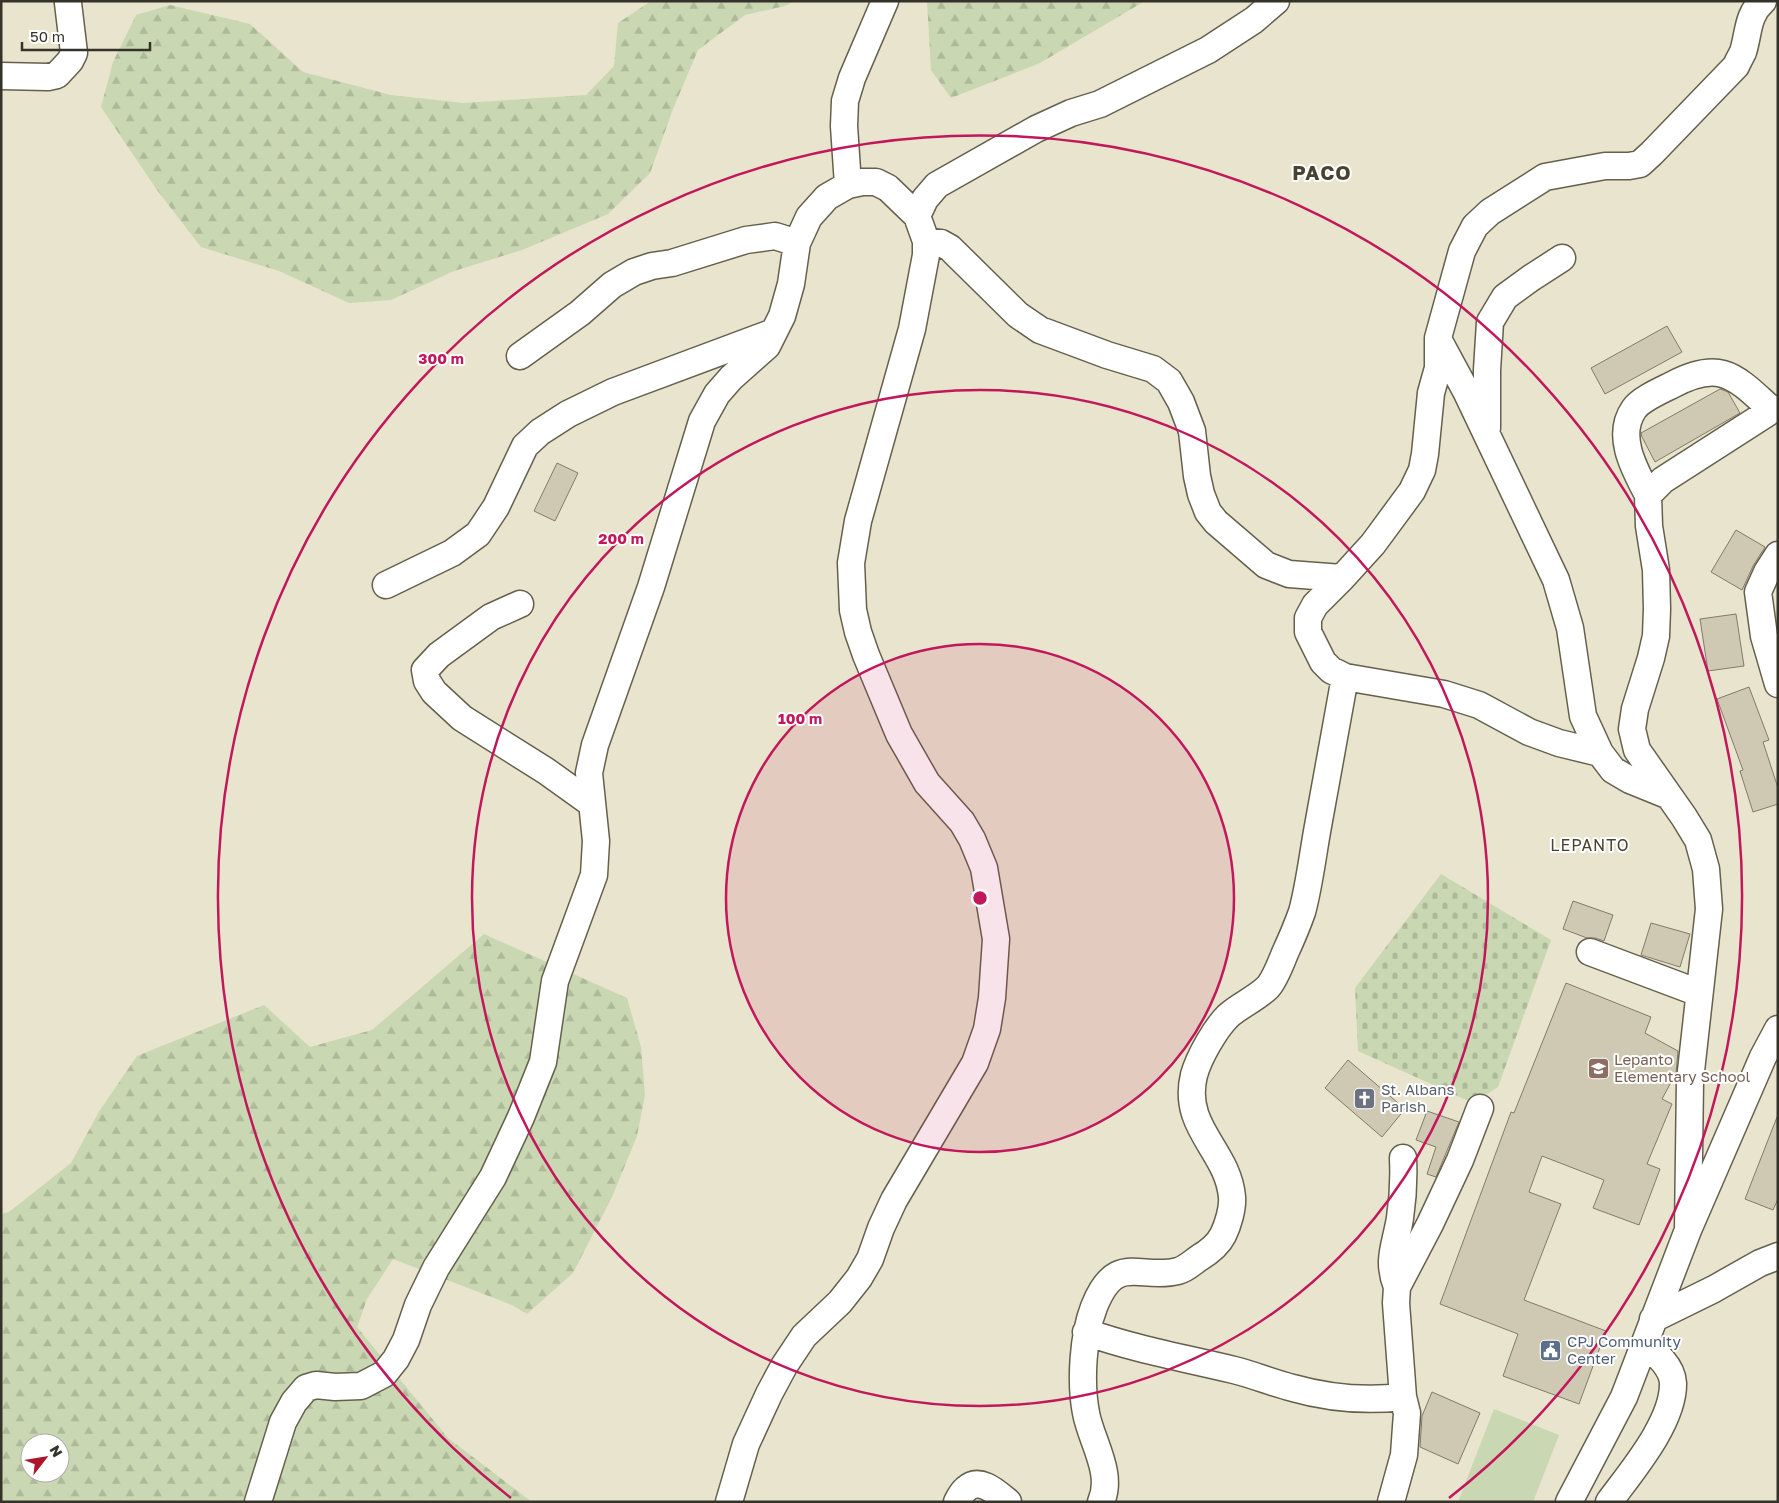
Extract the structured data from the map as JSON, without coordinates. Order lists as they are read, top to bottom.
{
  "districts": ["PACO", "LEPANTO"],
  "places": {
    "school or university": ["Lepanto Elementary School"],
    "church": ["St. Albans Parish"],
    "public building": ["CPJ Community Center"]
  },
  "scale_bar": "50 m",
  "north": "top right",
  "rings": ["300 m", "200 m", "100 m"]
}
